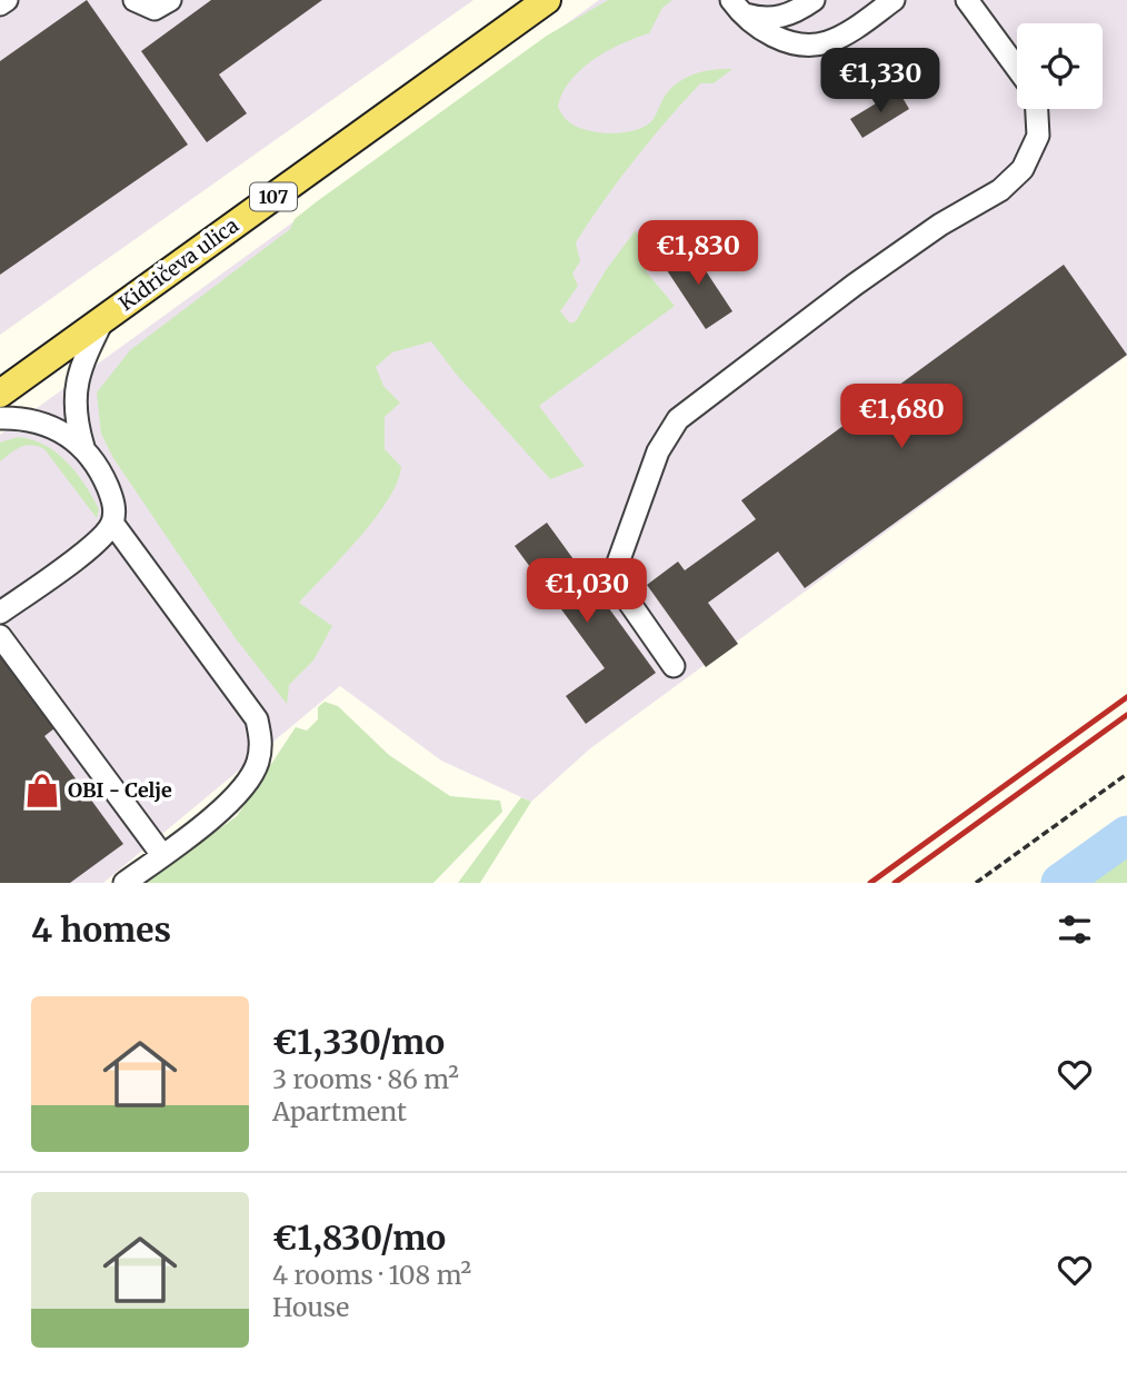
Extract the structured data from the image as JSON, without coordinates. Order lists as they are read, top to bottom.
{
  "streets": {
    "main road": ["107", "Kidričeva ulica"]
  },
  "places": {
    "shop": ["OBI - Celje"]
  },
  "page": {
    "price": [
      "€1,330",
      "€1,830",
      "€1,680",
      "€1,030"
    ],
    "heading": "4 homes",
    "list": [
      {
        "name": "€1,330/mo",
        "note": "3 rooms · 86 m² · Apartment"
      },
      {
        "name": "€1,830/mo",
        "note": "4 rooms · 108 m² · House"
      }
    ]
  }
}
